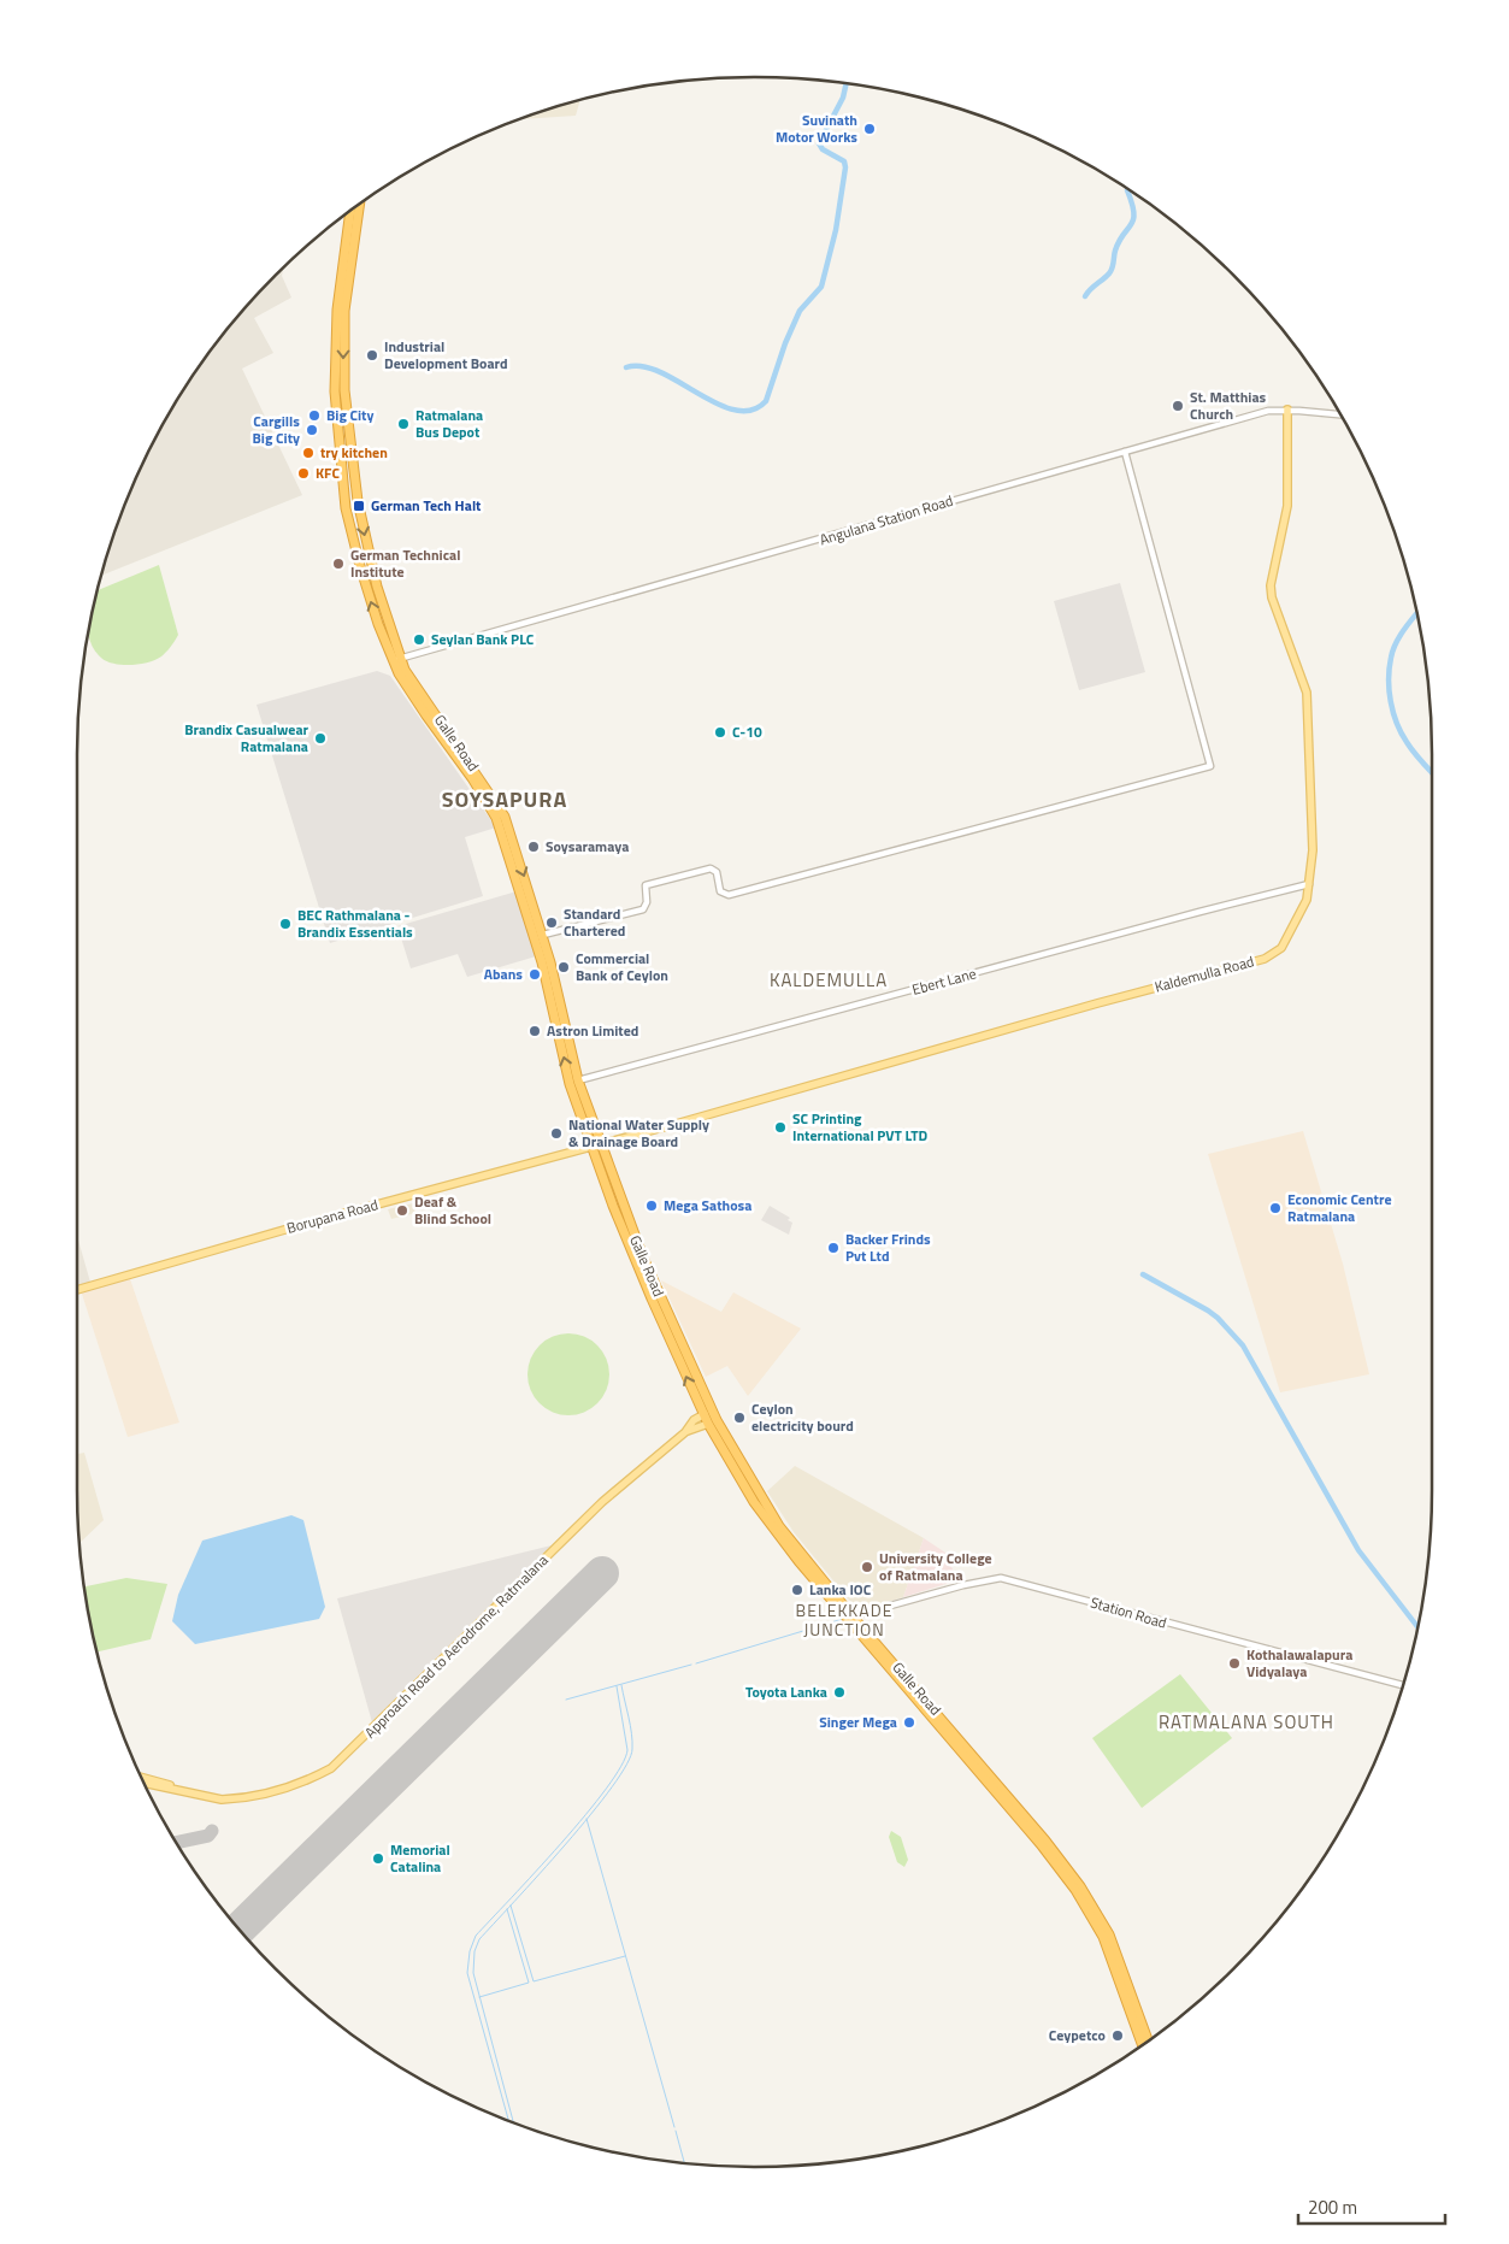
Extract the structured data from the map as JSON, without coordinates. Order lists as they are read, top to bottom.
{
  "streets": {
    "highway": ["Galle Road"],
    "main road": ["Kaldemulla Road", "Borupana Road", "Approach Road to Aerodrome, Ratmalana"],
    "street": ["Angulana Station Road", "Ebert Lane", "Station Road"]
  },
  "crossings": [
    ["Angulana Station Road", "Galle Road"],
    ["Angulana Station Road", "Kaldemulla Road"],
    ["Galle Road", "Kaldemulla Road"],
    ["Galle Road", "Ebert Lane"],
    ["Galle Road", "Borupana Road"],
    ["Galle Road", "Station Road"],
    ["Galle Road", "Approach Road to Aerodrome, Ratmalana"],
    ["Kaldemulla Road", "Ebert Lane"],
    ["Kaldemulla Road", "Borupana Road"]
  ],
  "districts": [
    "SOYSAPURA",
    "KALDEMULLA",
    "BELEKKADE JUNCTION",
    "RATMALANA SOUTH"
  ],
  "places": {
    "other": [
      "Suvinath Motor Works",
      "Industrial Development Board",
      "St. Matthias Church",
      "Big City",
      "Ratmalana Bus Depot",
      "Cargills Big City",
      "try kitchen",
      "KFC",
      "German Technical Institute",
      "Seylan Bank PLC",
      "C-10",
      "Brandix Casualwear Ratmalana",
      "Soysaramaya",
      "Standard Chartered",
      "BEC Rathmalana - Brandix Essentials",
      "Commercial Bank of Ceylon",
      "Abans",
      "Astron Limited",
      "SC Printing International PVT LTD",
      "National Water Supply & Drainage Board",
      "Mega Sathosa",
      "Economic Centre Ratmalana",
      "Deaf & Blind School",
      "Backer Frinds Pvt Ltd",
      "Ceylon electricity bourd",
      "University College of Ratmalana",
      "Lanka IOC",
      "Kothalawalapura Vidyalaya",
      "Toyota Lanka",
      "Singer Mega",
      "Memorial Catalina",
      "Ceypetco"
    ],
    "transit": ["German Tech Halt"]
  },
  "scale_bar": "200 m"
}
